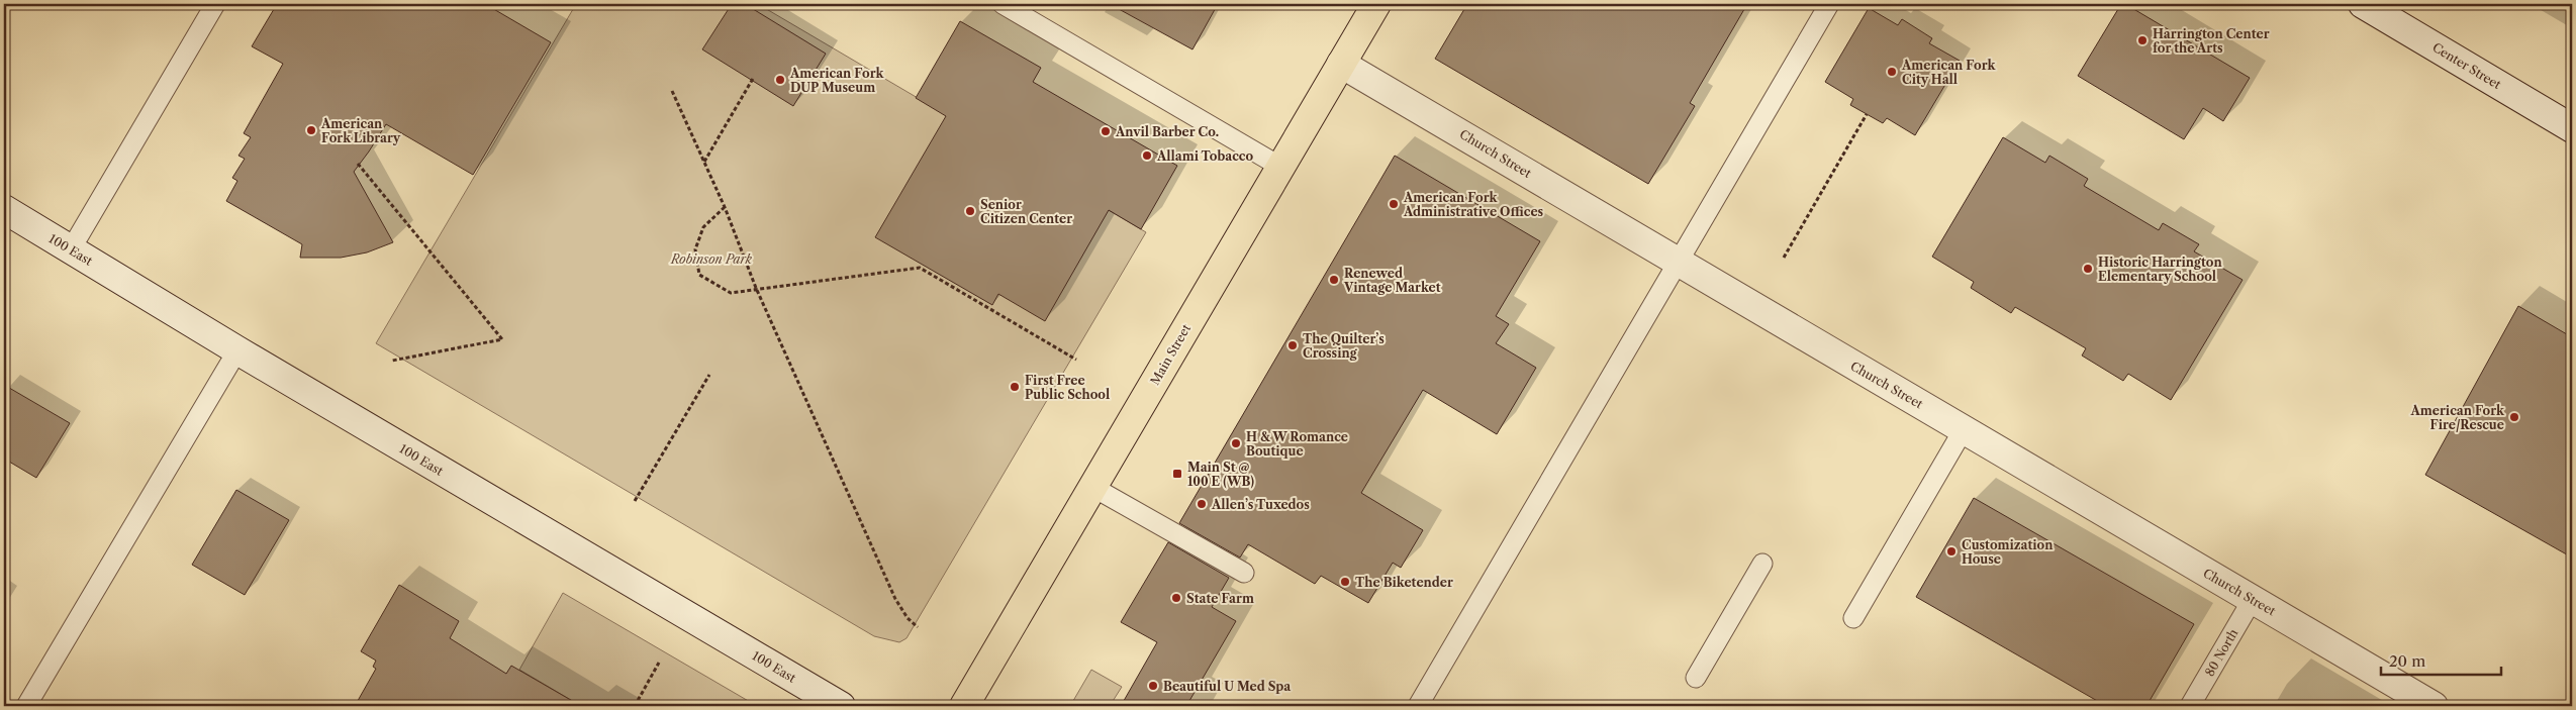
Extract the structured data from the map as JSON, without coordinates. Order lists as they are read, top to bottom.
{
  "streets": {
    "main road": ["Main Street"],
    "street": ["Center Street", "Church Street", "100 East"],
    "lane": ["80 North"]
  },
  "crossings": [
    ["Church Street", "Main Street"],
    ["Church Street", "80 North"]
  ],
  "parks": ["Robinson Park"],
  "places": {
    "other": [
      "Harrington Center for the Arts",
      "American Fork City Hall",
      "American Fork DUP Museum",
      "American Fork Library",
      "Anvil Barber Co.",
      "Allami Tobacco",
      "American Fork Administrative Offices",
      "Senior Citizen Center",
      "Historic Harrington Elementary School",
      "Renewed Vintage Market",
      "The Quilter’s Crossing",
      "First Free Public School",
      "American Fork Fire/Rescue",
      "H & W Romance Boutique",
      "Allen’s Tuxedos",
      "Customization House",
      "The Biketender",
      "State Farm",
      "Beautiful U Med Spa"
    ],
    "transit": ["Main St @ 100 E (WB)"]
  },
  "scale_bar": "20 m"
}
